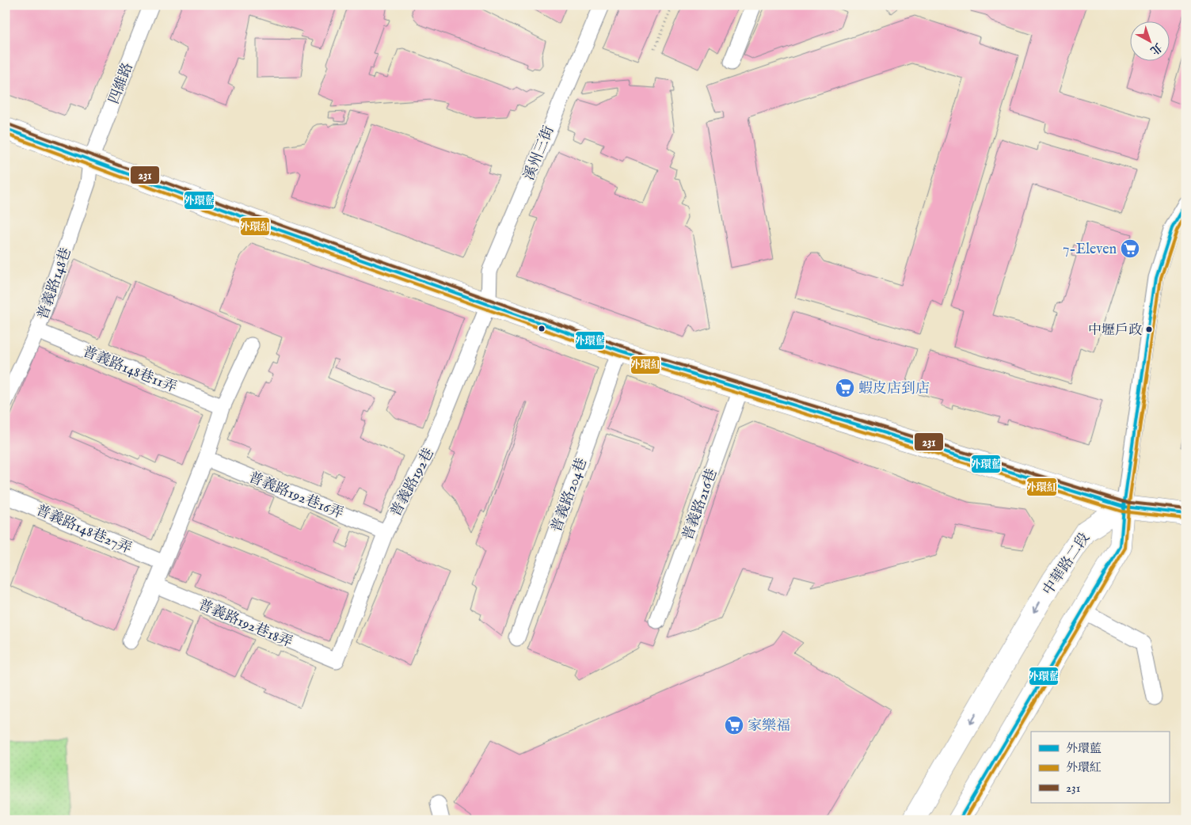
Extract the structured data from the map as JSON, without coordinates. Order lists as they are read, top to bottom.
{
  "streets": {
    "street": ["中華路二段"],
    "lane": [
      "四維路",
      "溪州三街",
      "普義路148巷",
      "普義路148巷11弄",
      "普義路192巷",
      "普義路192巷16弄",
      "普義路204巷",
      "普義路216巷",
      "普義路148巷27弄",
      "普義路192巷18弄"
    ]
  },
  "crossings": [
    ["四維路", "普義路148巷"],
    ["溪州三街", "普義路192巷"],
    ["普義路148巷", "普義路148巷11弄"],
    ["普義路192巷", "普義路192巷16弄"],
    ["普義路192巷", "普義路192巷18弄"]
  ],
  "places": {
    "supermarket": ["7-Eleven", "蝦皮店到店", "家樂福"],
    "other": ["中壢戶政"]
  },
  "lines": ["transit line 231", "transit line 外環藍", "transit line 外環紅"],
  "legend": ["外環藍", "外環紅", "231"],
  "north": "bottom right"
}
